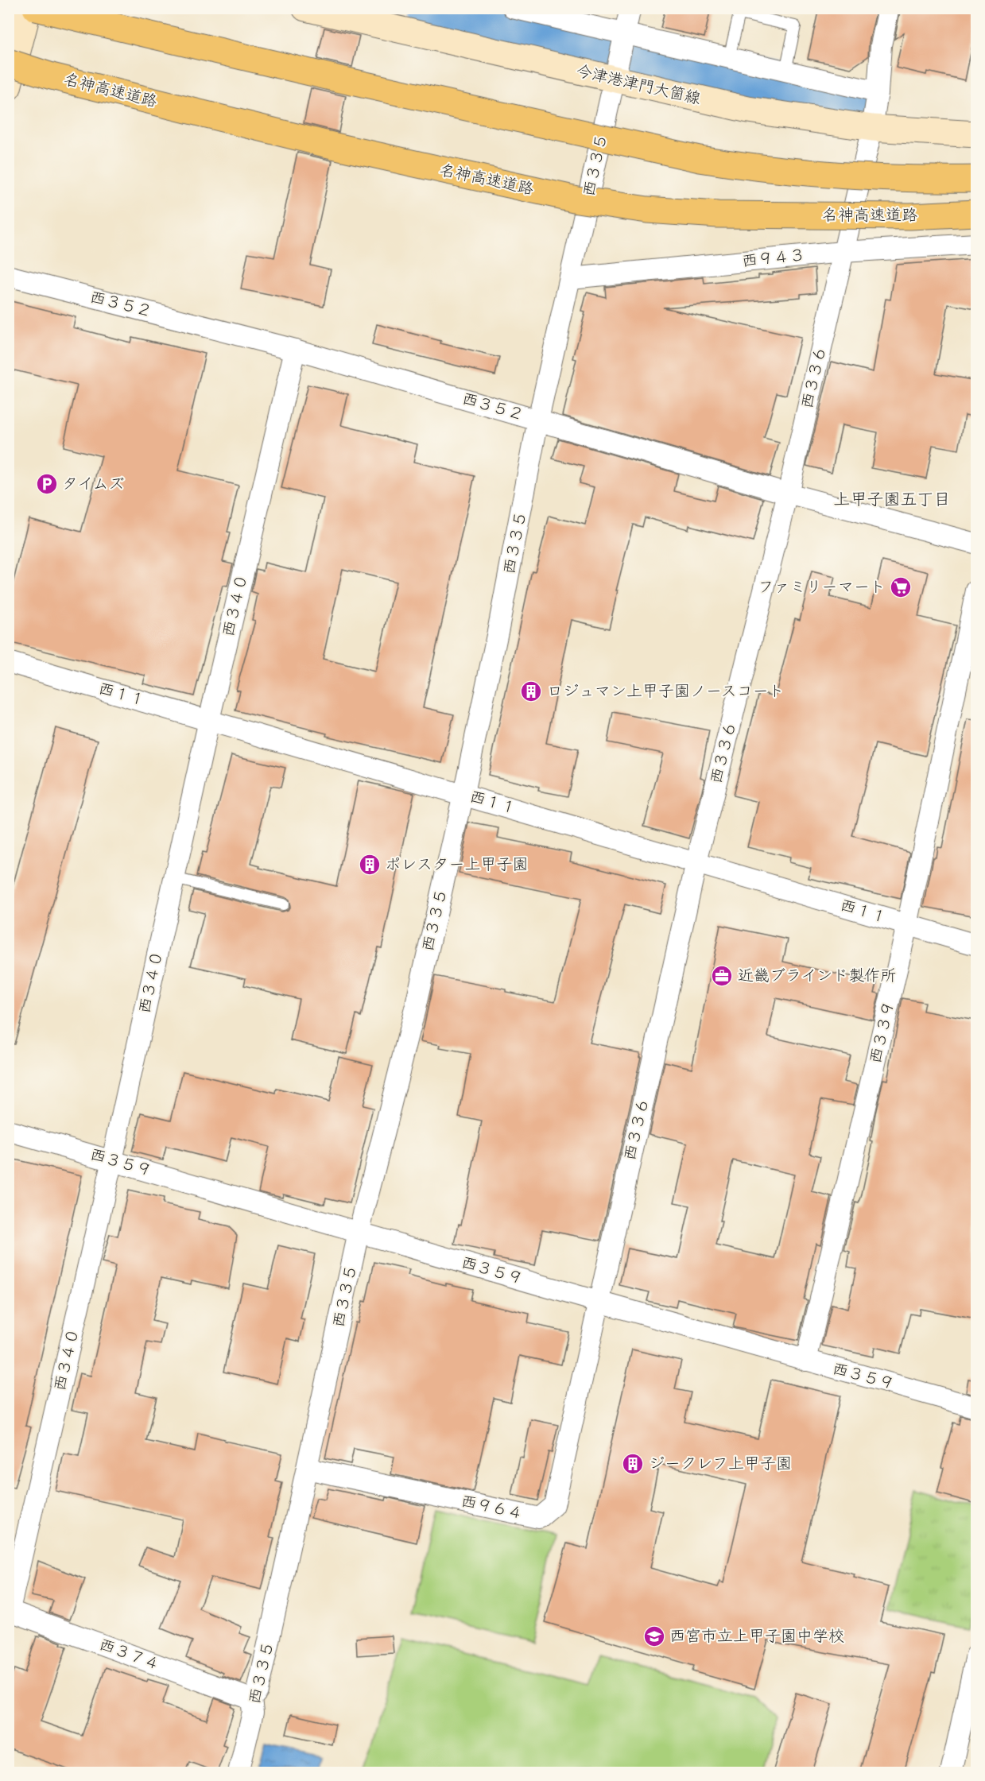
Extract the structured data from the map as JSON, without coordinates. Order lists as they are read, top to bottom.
{
  "streets": {
    "highway": ["名神高速道路"],
    "main road": ["今津港津門大箇線"],
    "street": [
      "西３３５",
      "西９４３",
      "西３５２",
      "西３３６",
      "西３４０",
      "西１１",
      "西３３９",
      "西３５９",
      "西９６４",
      "西３７４"
    ]
  },
  "crossings": [
    ["今津港津門大箇線", "西３３５"],
    ["今津港津門大箇線", "西３３６"],
    ["西３３５", "西９４３"],
    ["西３３５", "西３５２"],
    ["西３３５", "西１１"],
    ["西３３５", "西３５９"],
    ["西３３５", "西９６４"],
    ["西３３５", "西３７４"],
    ["西９４３", "西３３６"],
    ["西３５２", "西３３６"],
    ["西３５２", "西３４０"],
    ["西３３６", "西１１"],
    ["西３３６", "西３５９"],
    ["西３３６", "西９６４"],
    ["西３４０", "西１１"],
    ["西３４０", "西３５９"],
    ["西３４０", "西３７４"],
    ["西１１", "西３３９"],
    ["西３３９", "西３５９"],
    ["西３５９", "西９６４"]
  ],
  "districts": ["上甲子園五丁目"],
  "places": {
    "parking": ["タイムズ"],
    "supermarket": ["ファミリーマート"],
    "building": ["ロジュマン上甲子園ノースコート", "ポレスター上甲子園", "ジークレフ上甲子園"],
    "office": ["近畿ブラインド製作所"],
    "school or university": ["西宮市立上甲子園中学校"]
  }
}
